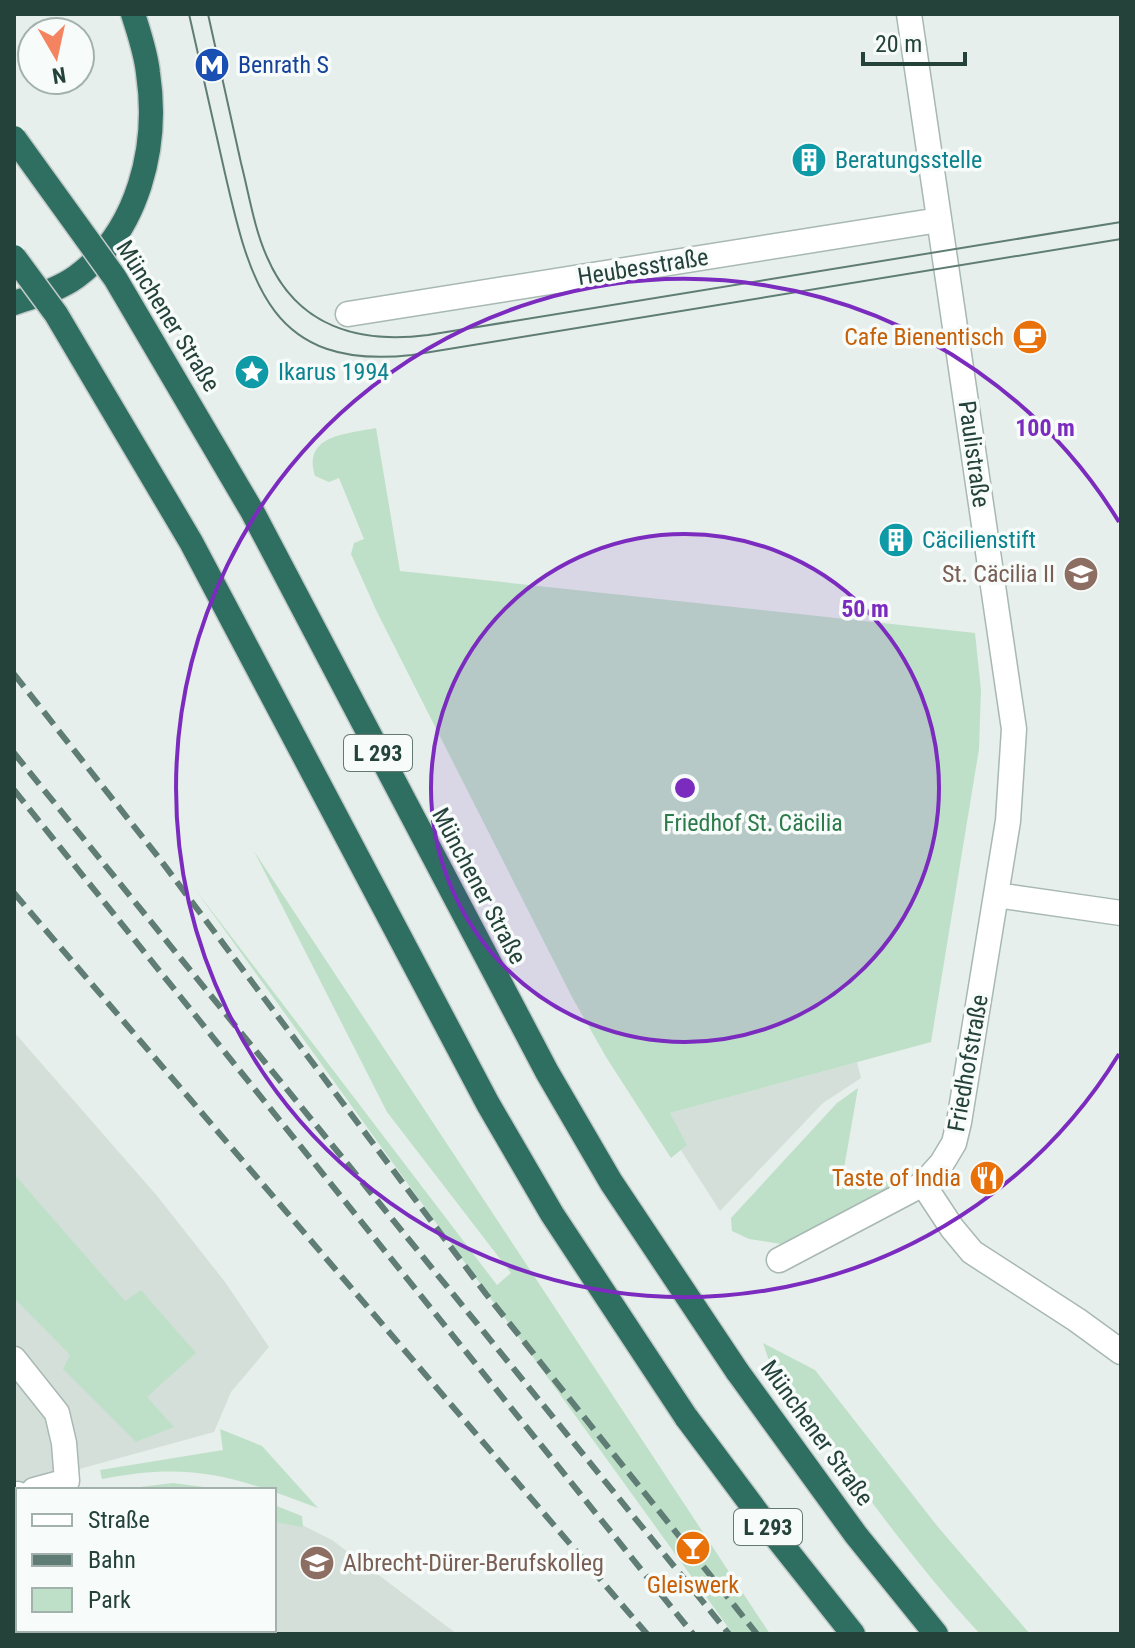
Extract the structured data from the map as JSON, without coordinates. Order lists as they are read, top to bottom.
{
  "streets": {
    "highway": ["Münchener Straße", "L 293"],
    "street": ["Heubesstraße", "Paulistraße", "Friedhofstraße"]
  },
  "crossings": [
    ["Heubesstraße", "Paulistraße"],
    ["Paulistraße", "Friedhofstraße"]
  ],
  "parks": ["Friedhof St. Cäcilia"],
  "places": {
    "metro station": ["Benrath S"],
    "building": ["Beratungsstelle", "Cäcilienstift"],
    "cafe": ["Cafe Bienentisch"],
    "place": ["Ikarus 1994"],
    "school or university": ["St. Cäcilia II", "Albrecht-Dürer-Berufskolleg"],
    "restaurant": ["Taste of India"],
    "bar": ["Gleiswerk"]
  },
  "legend": ["Straße", "Bahn", "Park"],
  "scale_bar": "20 m",
  "north": "bottom",
  "rings": ["100 m", "50 m"]
}
